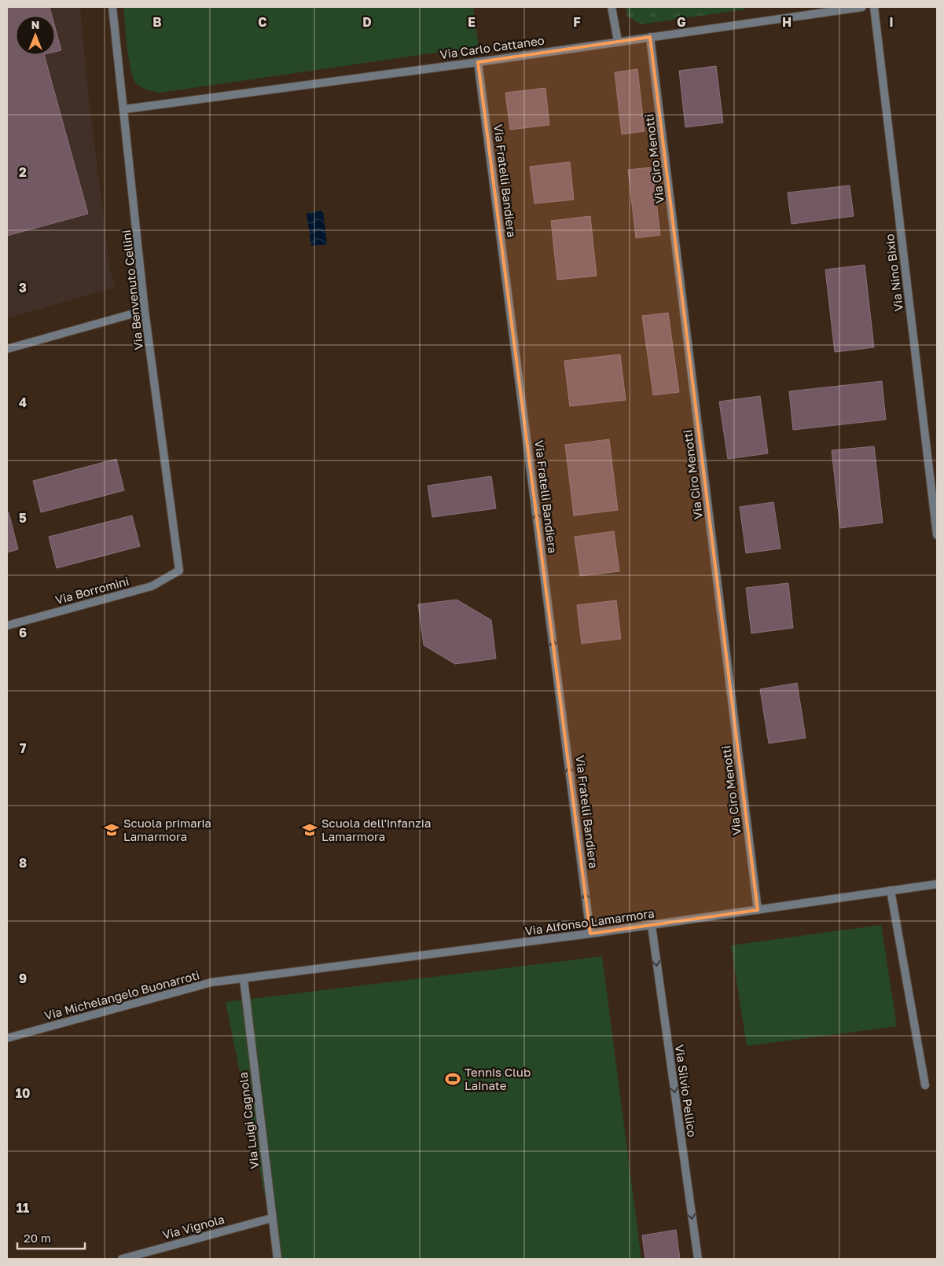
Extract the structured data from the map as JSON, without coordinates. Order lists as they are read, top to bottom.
{
  "streets": {
    "street": [
      "Via Carlo Cattaneo",
      "Via Ciro Menotti",
      "Via Fratelli Bandiera",
      "Via Nino Bixio",
      "Via Benvenuto Cellini",
      "Via Borromini",
      "Via Alfonso Lamarmora",
      "Via Michelangelo Buonarroti",
      "Via Silvio Pellico",
      "Via Luigi Cagnola",
      "Via Vignola"
    ]
  },
  "crossings": [
    ["Via Carlo Cattaneo", "Via Ciro Menotti"],
    ["Via Carlo Cattaneo", "Via Fratelli Bandiera"],
    ["Via Carlo Cattaneo", "Via Benvenuto Cellini"],
    ["Via Ciro Menotti", "Via Alfonso Lamarmora"],
    ["Via Fratelli Bandiera", "Via Alfonso Lamarmora"],
    ["Via Benvenuto Cellini", "Via Borromini"],
    ["Via Alfonso Lamarmora", "Via Michelangelo Buonarroti"],
    ["Via Alfonso Lamarmora", "Via Silvio Pellico"],
    ["Via Alfonso Lamarmora", "Via Luigi Cagnola"],
    ["Via Michelangelo Buonarroti", "Via Luigi Cagnola"],
    ["Via Luigi Cagnola", "Via Vignola"]
  ],
  "one_way": ["Via Fratelli Bandiera", "Via Silvio Pellico"],
  "places": {
    "school or university": ["Scuola primaria Lamarmora", "Scuola dell'infanzia Lamarmora"],
    "sports": ["Tennis Club Lainate"]
  },
  "scale_bar": "20 m",
  "north": "top",
  "grid": {
    "columns": [
      "B",
      "C",
      "D",
      "E",
      "F",
      "G",
      "H",
      "I"
    ],
    "rows": [
      "2",
      "3",
      "4",
      "5",
      "6",
      "7",
      "8",
      "9",
      "10",
      "11"
    ]
  }
}
